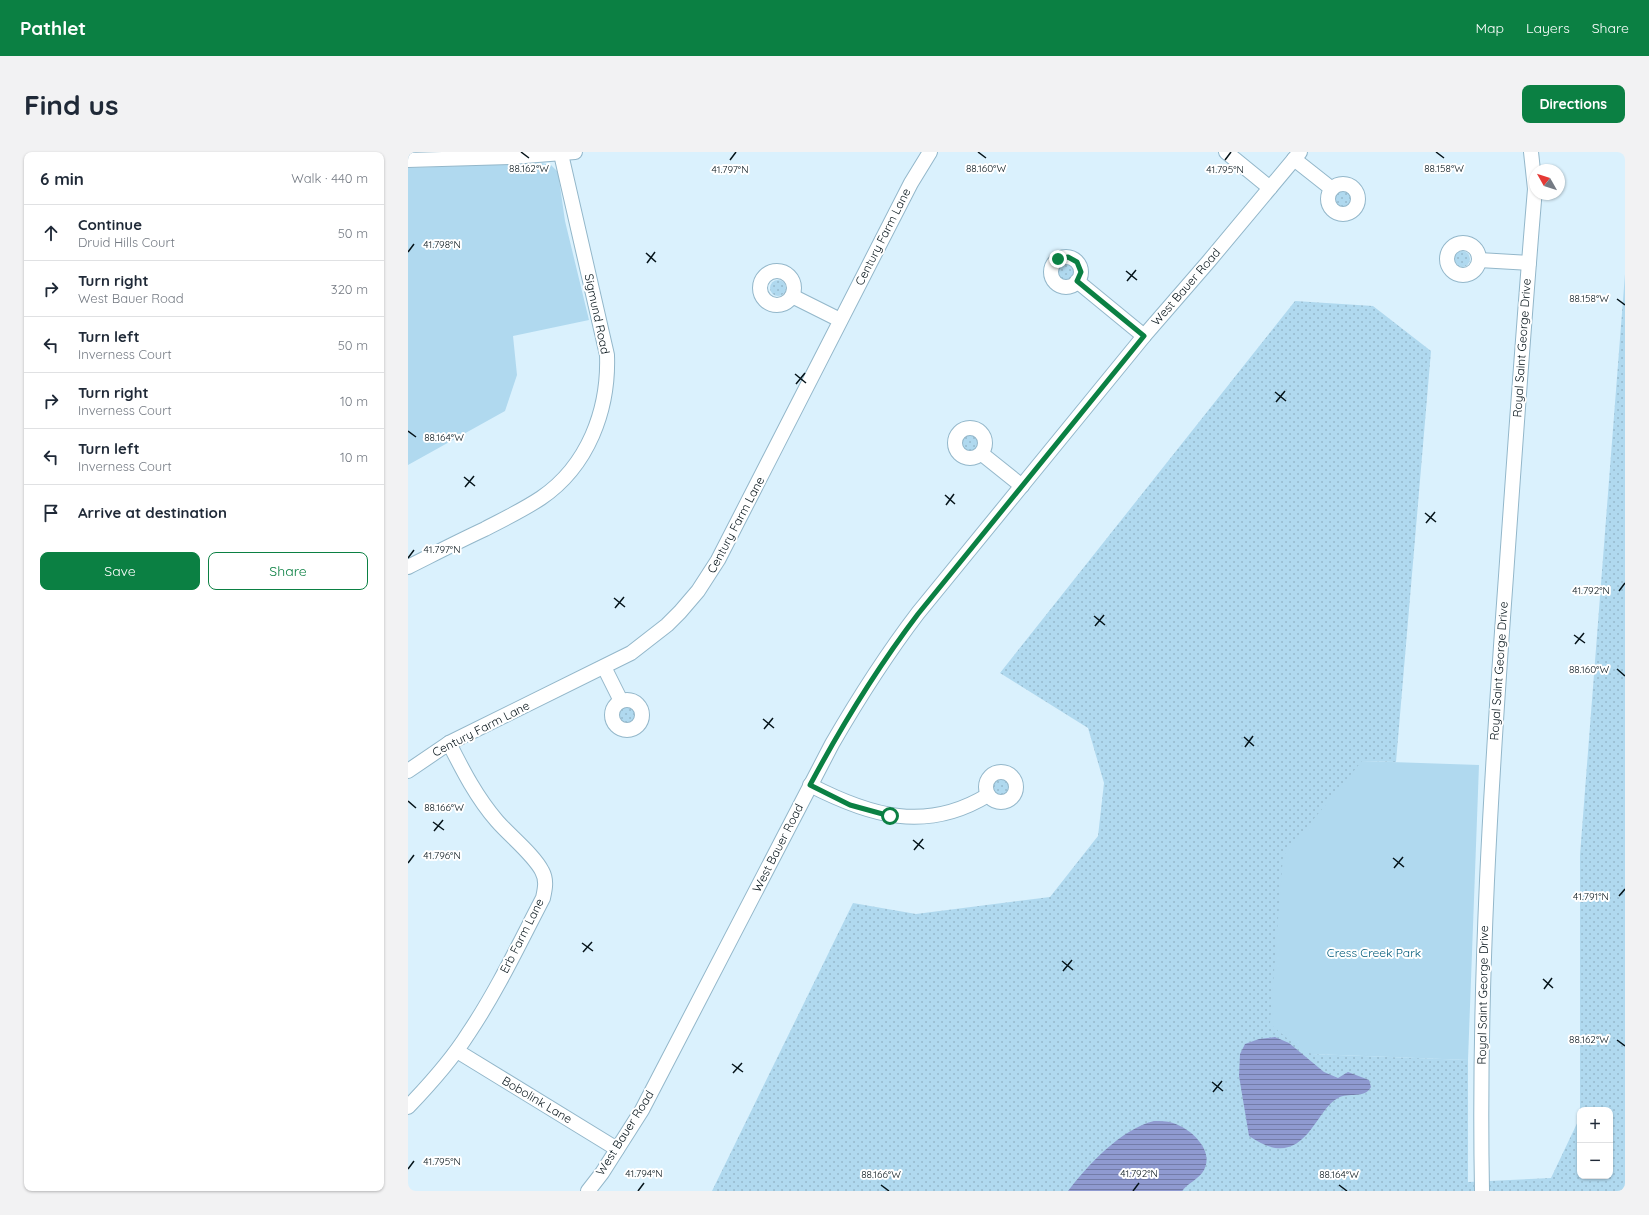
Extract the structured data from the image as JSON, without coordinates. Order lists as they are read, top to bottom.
{
  "streets": {
    "street": [
      "Century Farm Lane",
      "West Bauer Road",
      "Sigmund Road",
      "Royal Saint George Drive",
      "Erb Farm Lane",
      "Bobolink Lane"
    ]
  },
  "crossings": [
    ["Century Farm Lane", "Erb Farm Lane"],
    ["West Bauer Road", "Bobolink Lane"],
    ["Erb Farm Lane", "Bobolink Lane"]
  ],
  "parks": ["Cress Creek Park"],
  "north": "top left",
  "page": {
    "header": "Pathlet",
    "nav": ["Map", "Layers", "Share"],
    "buttons": [
      "Directions",
      ["Save", "Share"]
    ],
    "title": "Find us",
    "heading": ["6 min", "Walk · 440 m"],
    "list": [
      ["Continue", "Druid Hills Court", "50 m"],
      ["Turn right", "West Bauer Road", "320 m"],
      ["Turn left", "Inverness Court", "50 m"],
      ["Turn right", "Inverness Court", "10 m"],
      ["Turn left", "Inverness Court", "10 m"],
      "Arrive at destination"
    ],
    "map_buttons": ["+", "−"]
  },
  "coordinates": [
    "88.162°W",
    "88.160°W",
    "88.158°W",
    "41.797°N",
    "41.795°N",
    "41.798°N",
    "88.164°W",
    "41.792°N",
    "88.166°W",
    "41.796°N",
    "41.791°N",
    "41.794°N"
  ]
}
